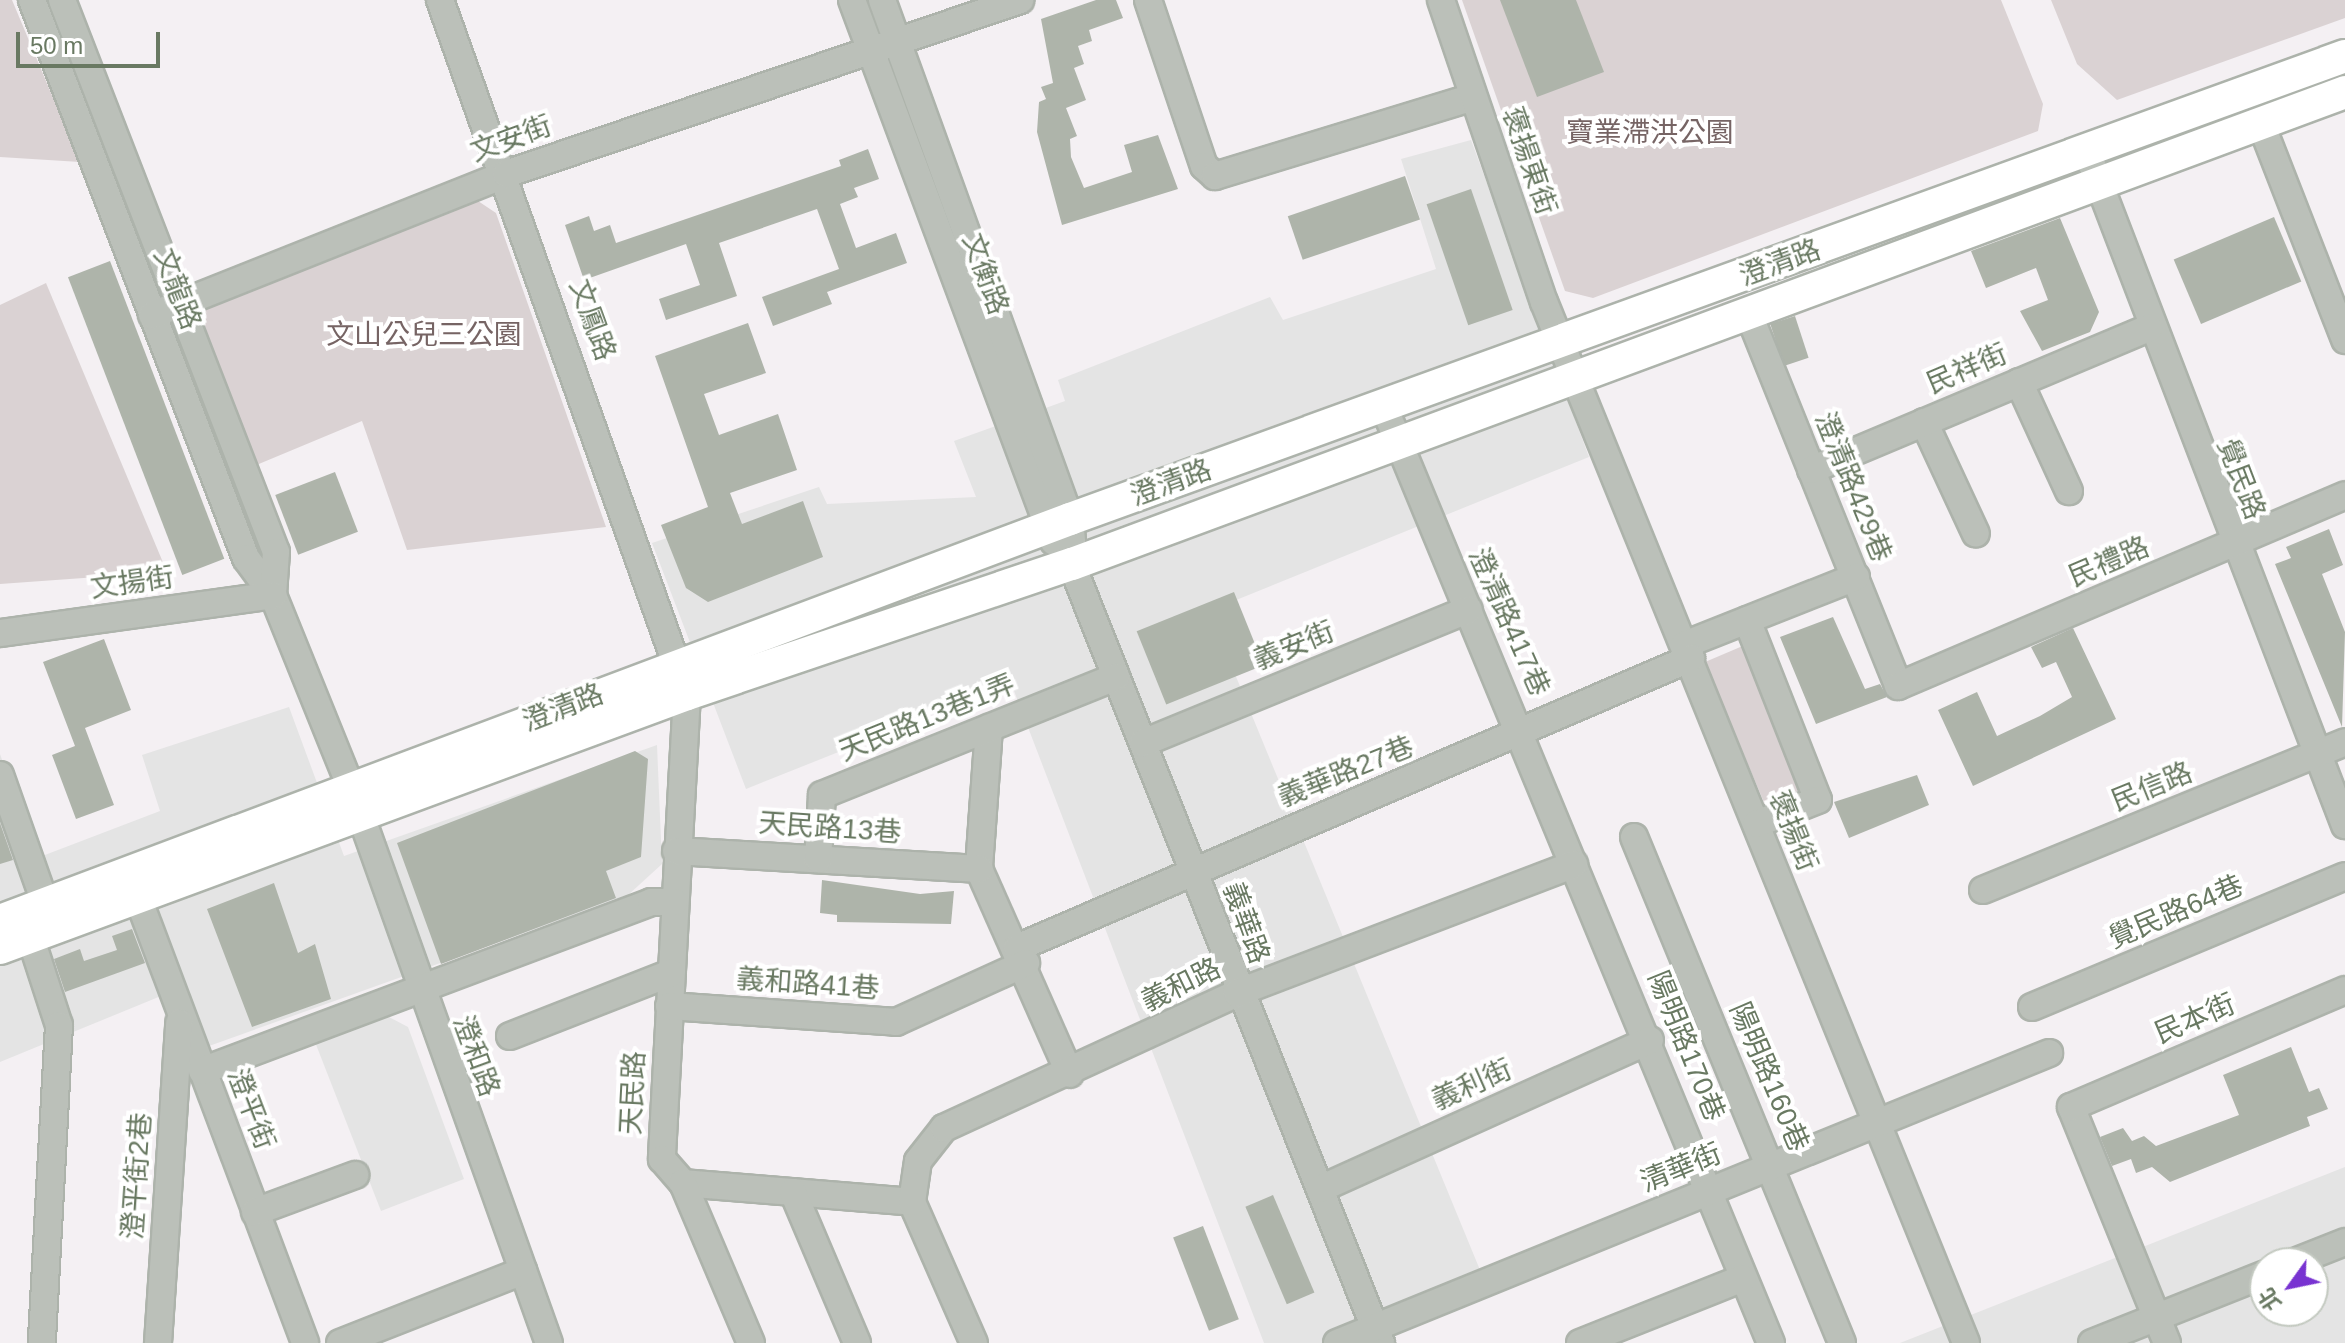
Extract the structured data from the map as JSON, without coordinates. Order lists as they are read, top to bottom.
{
  "streets": {
    "main road": ["澄清路"],
    "street": [
      "文安街",
      "褒揚東街",
      "文衡路",
      "文龍路",
      "文鳳路",
      "民祥街",
      "覺民路",
      "澄清路429巷",
      "民禮路",
      "文揚街",
      "澄清路417巷",
      "義安街",
      "天民路13巷1弄",
      "義華路27巷",
      "民信路",
      "天民路13巷",
      "褒揚街",
      "覺民路64巷",
      "義華路",
      "義和路41巷",
      "義和路",
      "民本街",
      "陽明路170巷",
      "澄和路",
      "陽明路160巷",
      "義利街",
      "天民路",
      "澄平街",
      "清華街",
      "澄平街2巷"
    ]
  },
  "crossings": [
    ["文安街", "文衡路"],
    ["文安街", "文龍路"],
    ["文安街", "文鳳路"],
    ["褒揚東街", "澄清路"],
    ["褒揚東街", "褒揚街"],
    ["澄清路", "文衡路"],
    ["澄清路", "文龍路"],
    ["澄清路", "文鳳路"],
    ["澄清路", "覺民路"],
    ["澄清路", "澄清路429巷"],
    ["澄清路", "澄清路417巷"],
    ["澄清路", "褒揚街"],
    ["澄清路", "義華路"],
    ["澄清路", "澄和路"],
    ["澄清路", "天民路"],
    ["澄清路", "澄平街"],
    ["文衡路", "義華路"],
    ["文龍路", "文揚街"],
    ["文龍路", "澄和路"],
    ["文鳳路", "天民路"],
    ["民祥街", "覺民路"],
    ["民祥街", "澄清路429巷"],
    ["覺民路", "民禮路"],
    ["覺民路", "民信路"],
    ["澄清路429巷", "民禮路"],
    ["澄清路429巷", "義華路27巷"],
    ["澄清路417巷", "義安街"],
    ["澄清路417巷", "義華路27巷"],
    ["澄清路417巷", "義和路"],
    ["澄清路417巷", "陽明路170巷"],
    ["義安街", "義華路"],
    ["天民路13巷1弄", "天民路13巷"],
    ["天民路13巷1弄", "義華路"],
    ["義華路27巷", "褒揚街"],
    ["義華路27巷", "義華路"],
    ["義華路27巷", "義和路41巷"],
    ["天民路13巷", "天民路"],
    ["褒揚街", "清華街"],
    ["義華路", "義和路"],
    ["義華路", "義利街"],
    ["義華路", "清華街"],
    ["義和路41巷", "天民路"],
    ["義和路", "陽明路170巷"],
    ["陽明路170巷", "義利街"],
    ["陽明路170巷", "清華街"],
    ["陽明路160巷", "清華街"],
    ["澄平街", "澄平街2巷"]
  ],
  "parks": ["寶業滯洪公園", "文山公兒三公園"],
  "scale_bar": "50 m",
  "north": "bottom left"
}
